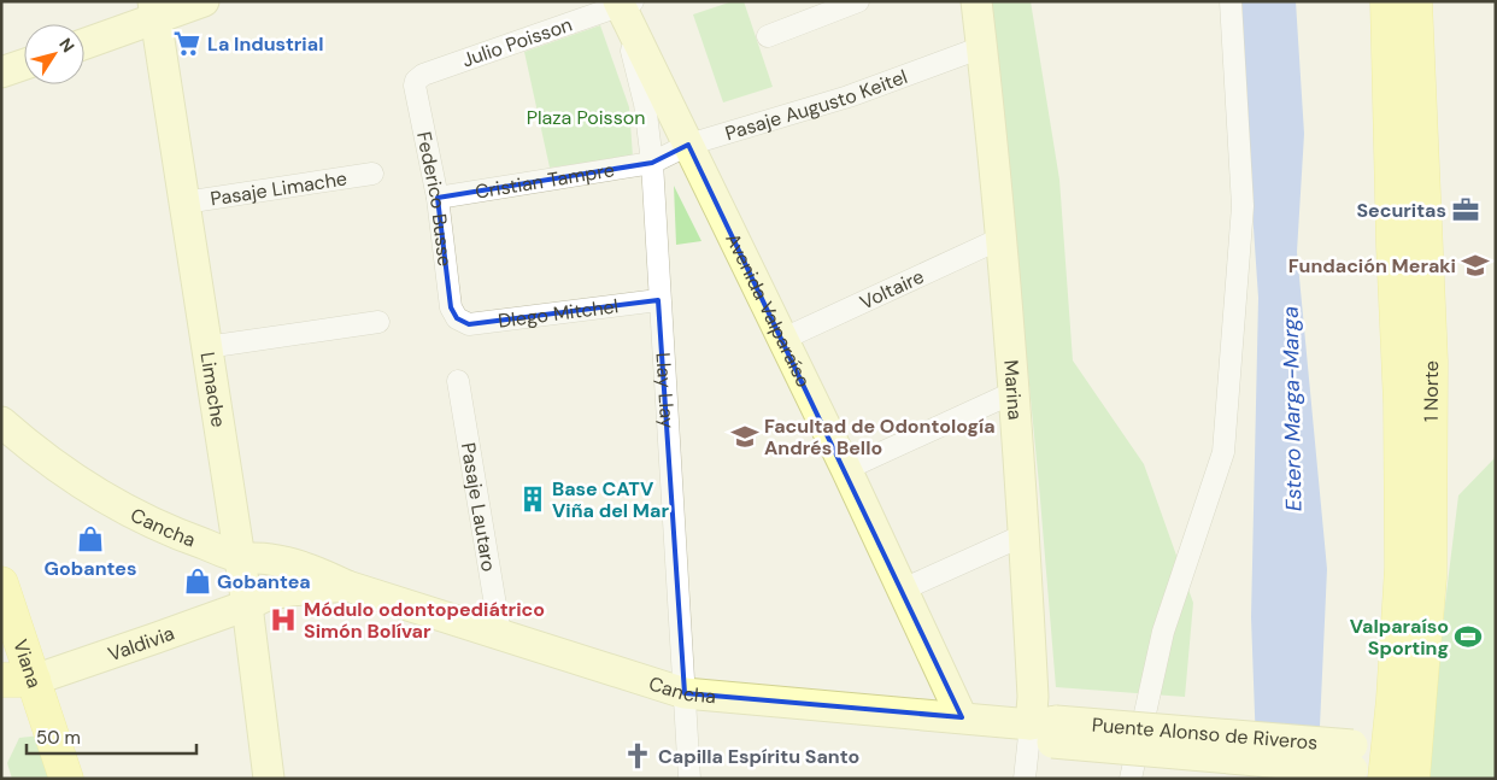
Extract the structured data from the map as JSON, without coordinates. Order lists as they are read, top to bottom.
{
  "streets": {
    "main road": [
      "Avenida Valparaíso",
      "Limache",
      "Marina",
      "1 Norte",
      "Cancha",
      "Valdivia",
      "Viana",
      "Puente Alonso de Riveros"
    ],
    "street": [
      "Julio Poisson",
      "Pasaje Augusto Keitel",
      "Cristian Tampre",
      "Pasaje Limache",
      "Federico Busse",
      "Voltaire",
      "DIego Mitchel",
      "Llay Llay",
      "Pasaje Lautaro"
    ]
  },
  "crossings": [
    ["Julio Poisson", "Federico Busse"],
    ["Julio Poisson", "Avenida Valparaíso"],
    ["Julio Poisson", "Llay Llay"],
    ["Pasaje Augusto Keitel", "Cristian Tampre"],
    ["Pasaje Augusto Keitel", "Avenida Valparaíso"],
    ["Pasaje Augusto Keitel", "Marina"],
    ["Pasaje Augusto Keitel", "Llay Llay"],
    ["Cristian Tampre", "Federico Busse"],
    ["Cristian Tampre", "Llay Llay"],
    ["Pasaje Limache", "Limache"],
    ["Federico Busse", "DIego Mitchel"],
    ["Voltaire", "Avenida Valparaíso"],
    ["Voltaire", "Marina"],
    ["Avenida Valparaíso", "Llay Llay"],
    ["Avenida Valparaíso", "Cancha"],
    ["DIego Mitchel", "Llay Llay"],
    ["Limache", "Cancha"],
    ["Limache", "Valdivia"],
    ["Marina", "Cancha"],
    ["Marina", "Puente Alonso de Riveros"],
    ["Llay Llay", "Cancha"],
    ["Pasaje Lautaro", "Cancha"],
    ["Cancha", "Valdivia"],
    ["Cancha", "Puente Alonso de Riveros"],
    ["Valdivia", "Viana"]
  ],
  "water": ["Estero Marga-Marga"],
  "parks": ["Plaza Poisson"],
  "places": {
    "supermarket": ["La Industrial"],
    "office": ["Securitas"],
    "school or university": ["Fundación Meraki", "Facultad de Odontología Andrés Bello"],
    "building": ["Base CATV Viña del Mar"],
    "shop": ["Gobantes", "Gobantea"],
    "hospital": ["Módulo odontopediátrico Simón Bolívar"],
    "sports": ["Valparaíso Sporting"],
    "church": ["Capilla Espíritu Santo"]
  },
  "scale_bar": "50 m",
  "north": "top right"
}
